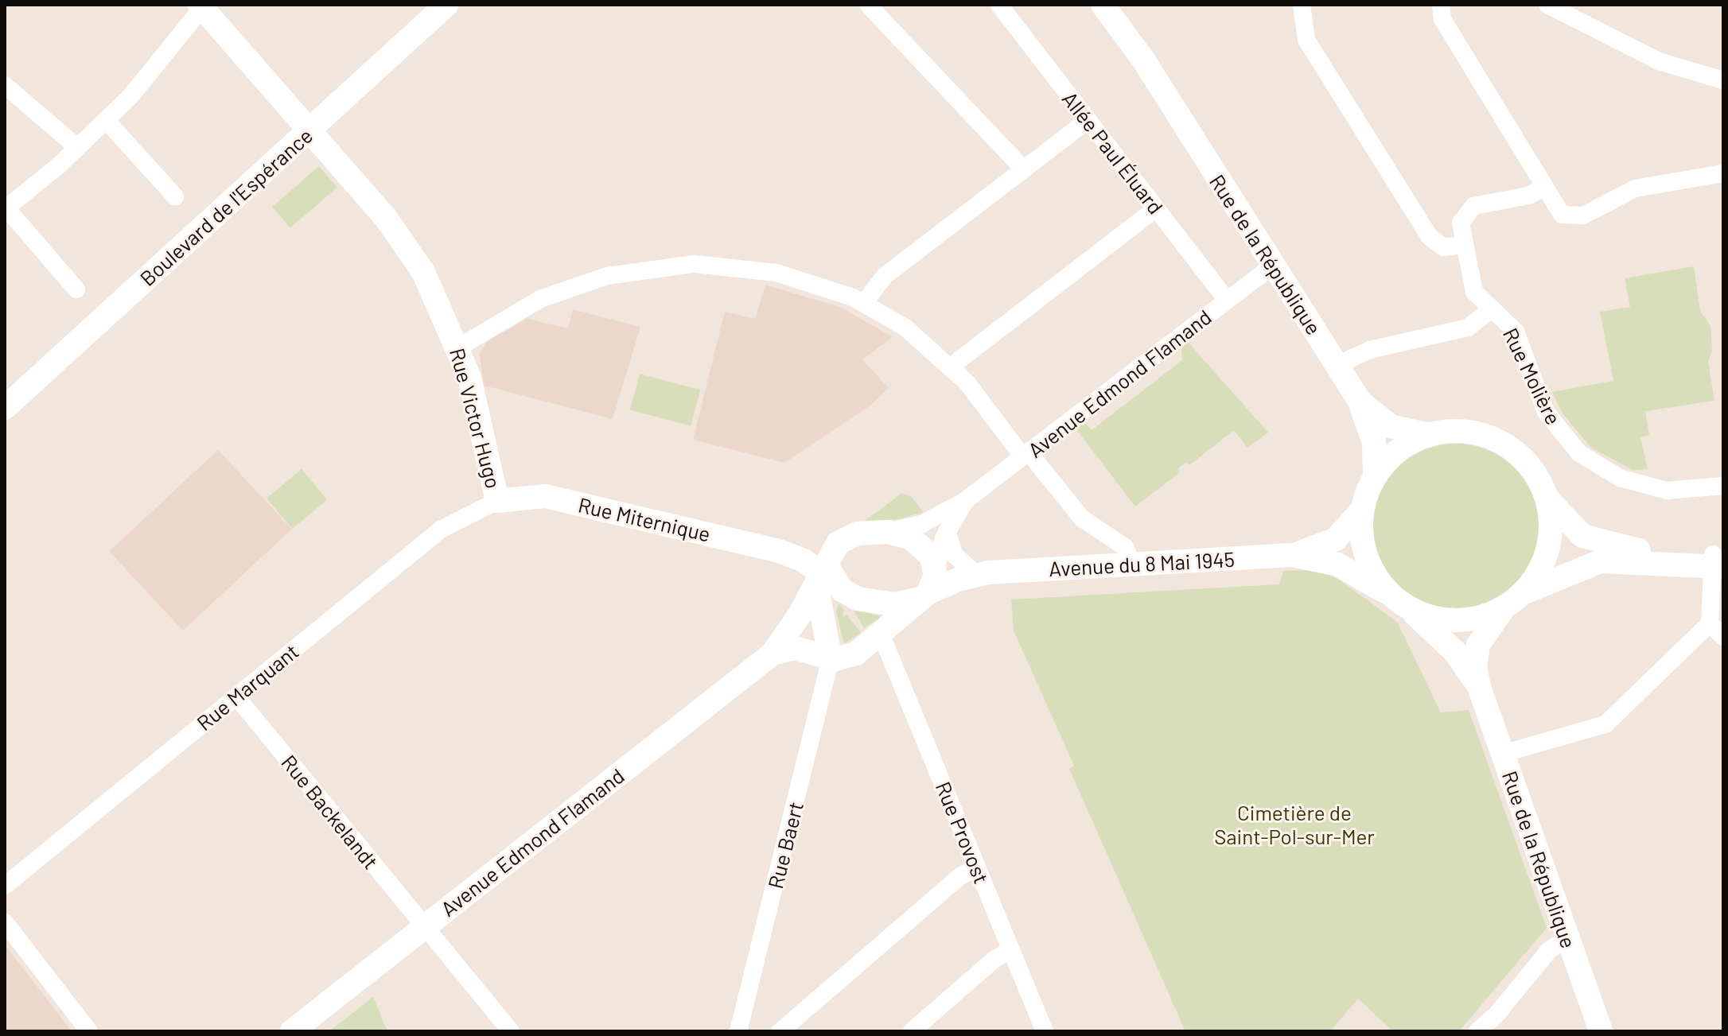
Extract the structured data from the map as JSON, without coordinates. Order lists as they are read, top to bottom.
{
  "streets": {
    "street": [
      "Allée Paul Éluard",
      "Boulevard de l'Espérance",
      "Rue de la République",
      "Rue Molière",
      "Avenue Edmond Flamand",
      "Rue Victor Hugo",
      "Rue Miternique",
      "Avenue du 8 Mai 1945",
      "Rue Marquant",
      "Rue Backelandt",
      "Rue Provost",
      "Rue Baert"
    ]
  },
  "crossings": [
    ["Allée Paul Éluard", "Avenue Edmond Flamand"],
    ["Boulevard de l'Espérance", "Rue Victor Hugo"],
    ["Rue de la République", "Avenue Edmond Flamand"],
    ["Rue de la République", "Avenue du 8 Mai 1945"],
    ["Avenue Edmond Flamand", "Rue Backelandt"],
    ["Rue Victor Hugo", "Rue Miternique"],
    ["Rue Victor Hugo", "Rue Marquant"],
    ["Rue Miternique", "Rue Marquant"],
    ["Rue Marquant", "Rue Backelandt"]
  ],
  "parks": ["Cimetière de Saint-Pol-sur-Mer"]
}
